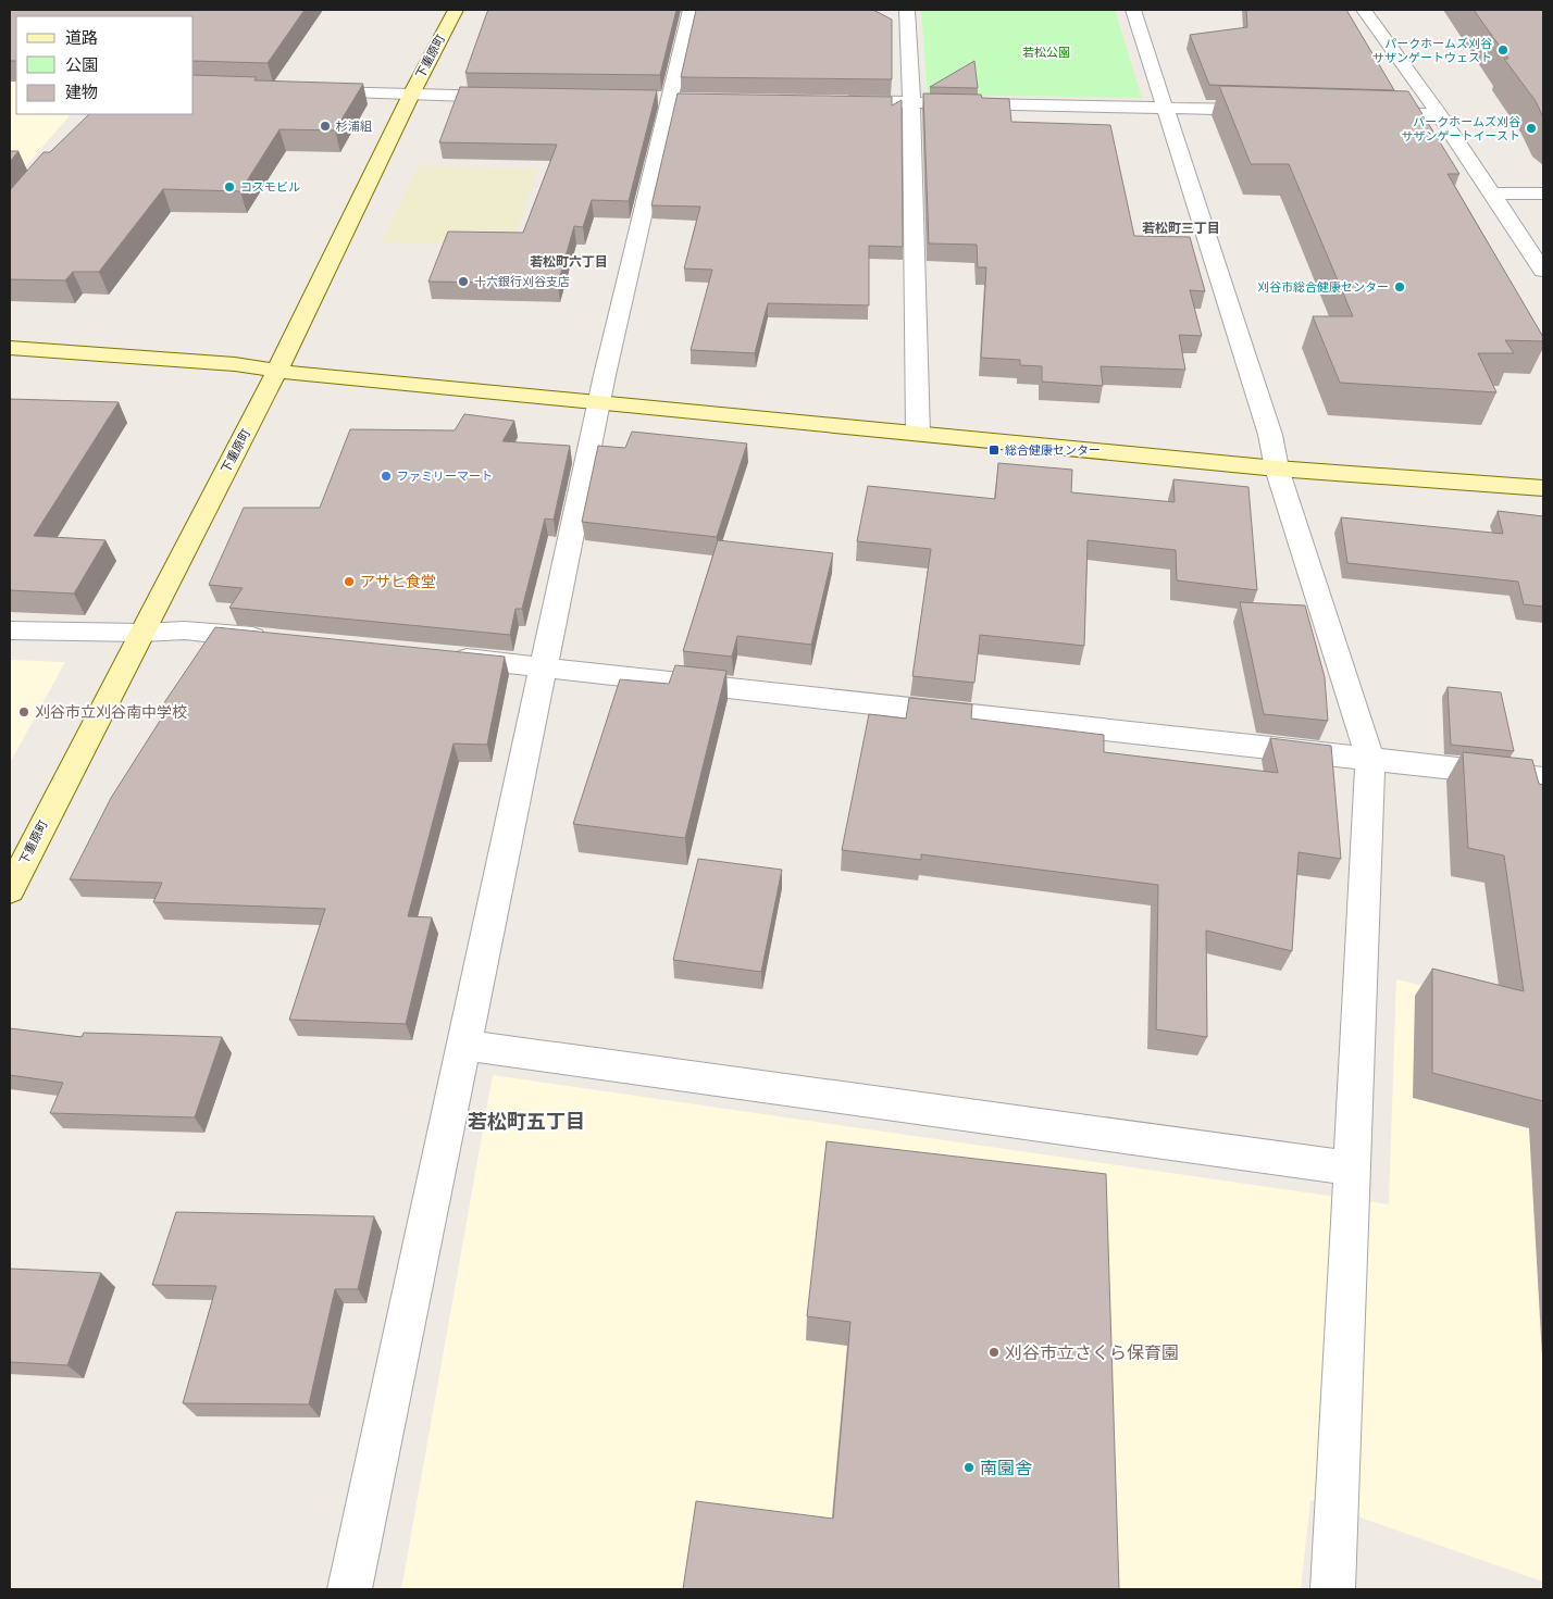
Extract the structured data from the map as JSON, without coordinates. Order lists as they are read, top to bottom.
{
  "streets": {
    "street": ["下重原町"]
  },
  "districts": ["若松町三丁目", "若松町六丁目", "若松町五丁目"],
  "parks": ["若松公園"],
  "places": {
    "other": [
      "パークホームズ刈谷 サザンゲートウェスト",
      "杉浦組",
      "パークホームズ刈谷 サザンゲートイースト",
      "コスモビル",
      "十六銀行刈谷支店",
      "刈谷市総合健康センター",
      "ファミリーマート",
      "アサヒ食堂",
      "刈谷市立刈谷南中学校",
      "刈谷市立さくら保育園",
      "南園舎"
    ],
    "transit": ["総合健康センター"]
  },
  "legend": ["道路", "公園", "建物"]
}
